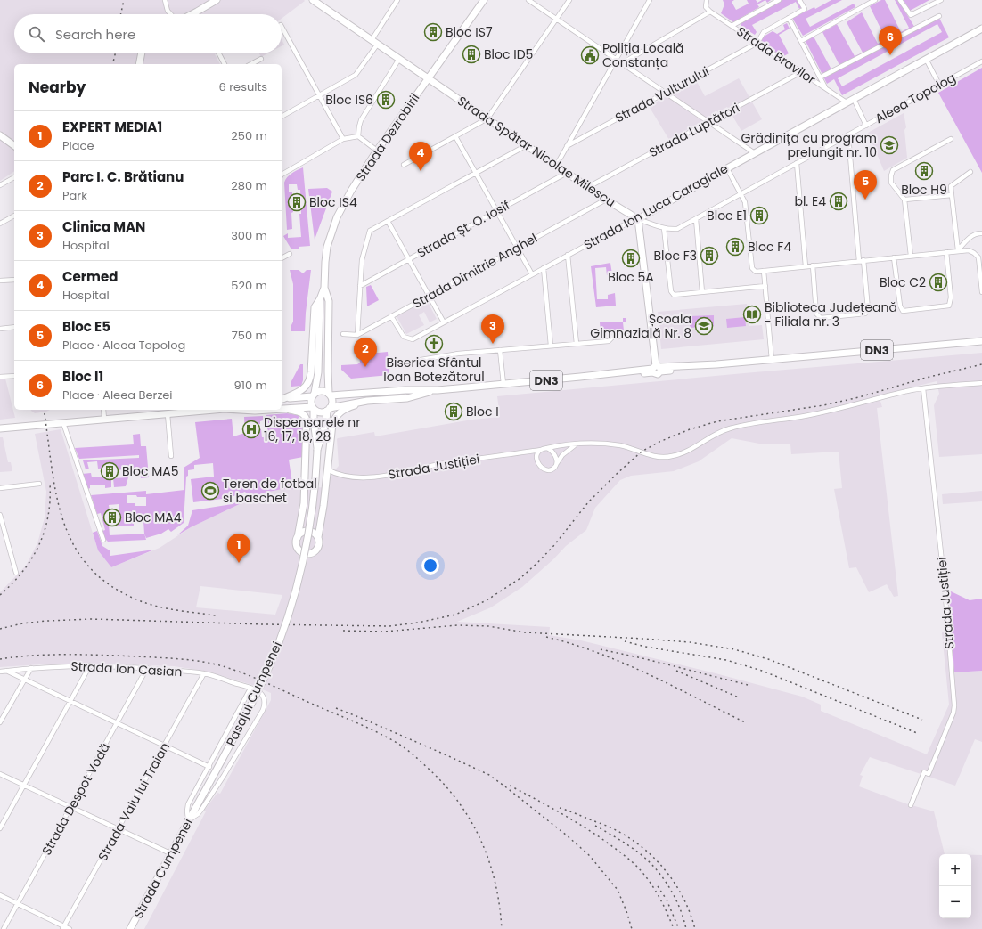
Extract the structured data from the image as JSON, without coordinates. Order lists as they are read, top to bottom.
{
  "streets": {
    "main road": [
      "Strada Dezrobirii",
      "Strada Spătar Nicolae Milescu",
      "Strada Ion Luca Caragiale",
      "DN3",
      "Pasajul Cumpenei",
      "Strada Cumpenei"
    ],
    "street": [
      "Strada Bravilor",
      "Strada Vulturului",
      "Aleea Topolog",
      "Strada Luptători",
      "Strada Șt. O. Iosif",
      "Strada Dimitrie Anghel",
      "Strada Justiției",
      "Strada Ion Casian",
      "Strada Despot Vodă",
      "Strada Valu lui Traian"
    ]
  },
  "crossings": [
    ["Strada Bravilor", "Strada Vulturului"],
    ["Strada Bravilor", "Strada Luptători"],
    ["Strada Bravilor", "Strada Ion Luca Caragiale"],
    ["Aleea Topolog", "Strada Spătar Nicolae Milescu"],
    ["Aleea Topolog", "Strada Ion Luca Caragiale"],
    ["Strada Luptători", "Strada Spătar Nicolae Milescu"],
    ["Strada Dezrobirii", "Strada Spătar Nicolae Milescu"],
    ["Strada Dezrobirii", "DN3"],
    ["Strada Spătar Nicolae Milescu", "Strada Ion Luca Caragiale"],
    ["Strada Spătar Nicolae Milescu", "Strada Șt. O. Iosif"],
    ["Strada Spătar Nicolae Milescu", "Strada Dimitrie Anghel"],
    ["Strada Ion Luca Caragiale", "Strada Dimitrie Anghel"],
    ["Strada Ion Casian", "Strada Despot Vodă"],
    ["Strada Ion Casian", "Strada Valu lui Traian"],
    ["Strada Ion Casian", "Strada Cumpenei"],
    ["Pasajul Cumpenei", "Strada Cumpenei"]
  ],
  "places": {
    "building": [
      "Bloc IS7",
      "Bloc ID5",
      "Bloc IS6",
      "Bloc H9",
      "bl. E4",
      "Bloc IS4",
      "Bloc E1",
      "Bloc F4",
      "Bloc F3",
      "Bloc 5A",
      "Bloc C2",
      "Bloc I",
      "Bloc MA5",
      "Bloc MA4"
    ],
    "public building": ["Poliția Locală Constanța"],
    "school or university": ["Grădinița cu program prelungit nr. 10", "Școala Gimnazială Nr. 8"],
    "library": ["Biblioteca Județeană - Filiala nr. 3"],
    "church": ["Biserica Sfântul Ioan Botezătorul"],
    "hospital": ["Dispensarele nr 16, 17, 18, 28"],
    "sports": ["Teren de fotbal si baschet"]
  },
  "page": {
    "search": "Search here",
    "pins": [
      "6",
      "4",
      "5",
      "3",
      "2",
      "1"
    ],
    "heading": ["Nearby", "6 results"],
    "list": [
      {
        "mark": "1",
        "name": "EXPERT MEDIA1",
        "note": "Place",
        "value": "250 m"
      },
      {
        "mark": "2",
        "name": "Parc I. C. Brătianu",
        "note": "Park",
        "value": "280 m"
      },
      {
        "mark": "3",
        "name": "Clinica MAN",
        "note": "Hospital",
        "value": "300 m"
      },
      {
        "mark": "4",
        "name": "Cermed",
        "note": "Hospital",
        "value": "520 m"
      },
      {
        "mark": "5",
        "name": "Bloc E5",
        "note": "Place · Aleea Topolog",
        "value": "750 m"
      },
      {
        "mark": "6",
        "name": "Bloc I1",
        "note": "Place · Aleea Berzei",
        "value": "910 m"
      }
    ],
    "map_buttons": ["+", "−"]
  }
}
